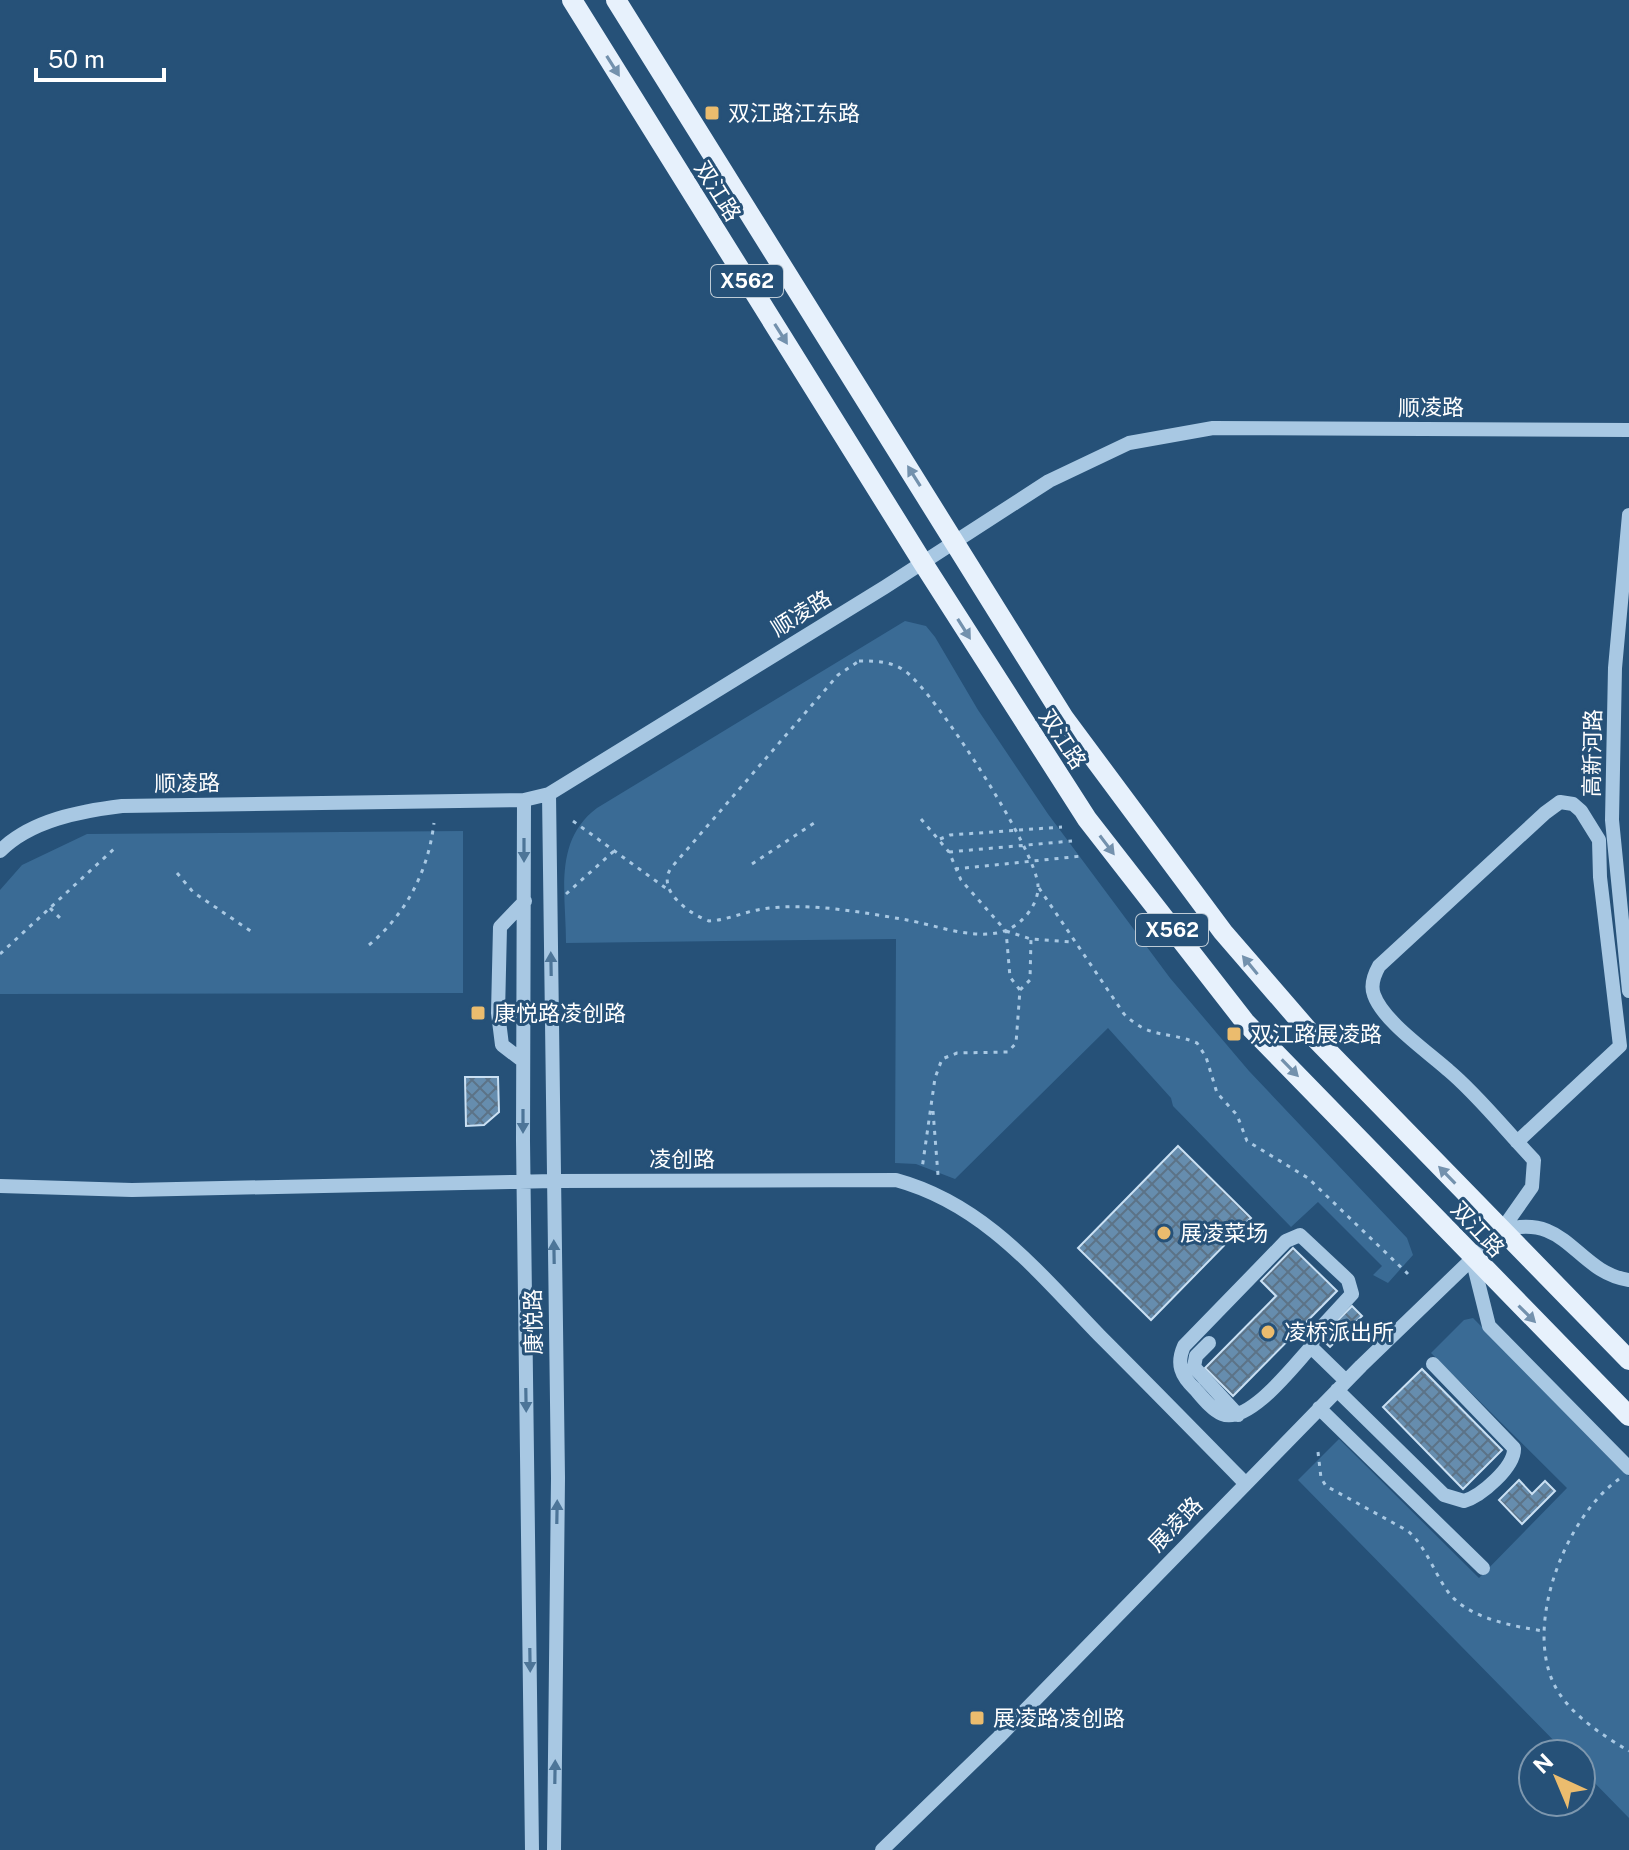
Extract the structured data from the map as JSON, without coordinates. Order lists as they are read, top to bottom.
{
  "streets": {
    "main road": ["双江路", "X562"],
    "street": [
      "顺凌路",
      "高新河路",
      "凌创路",
      "康悦路",
      "展凌路"
    ]
  },
  "crossings": [
    ["双江路", "顺凌路"],
    ["双江路", "展凌路"],
    ["顺凌路", "康悦路"],
    ["凌创路", "康悦路"],
    ["凌创路", "展凌路"]
  ],
  "places": {
    "transit": [
      "双江路江东路",
      "康悦路凌创路",
      "双江路展凌路",
      "展凌路凌创路"
    ],
    "other": ["展凌菜场", "凌桥派出所"]
  },
  "scale_bar": "50 m",
  "north": "top left"
}
